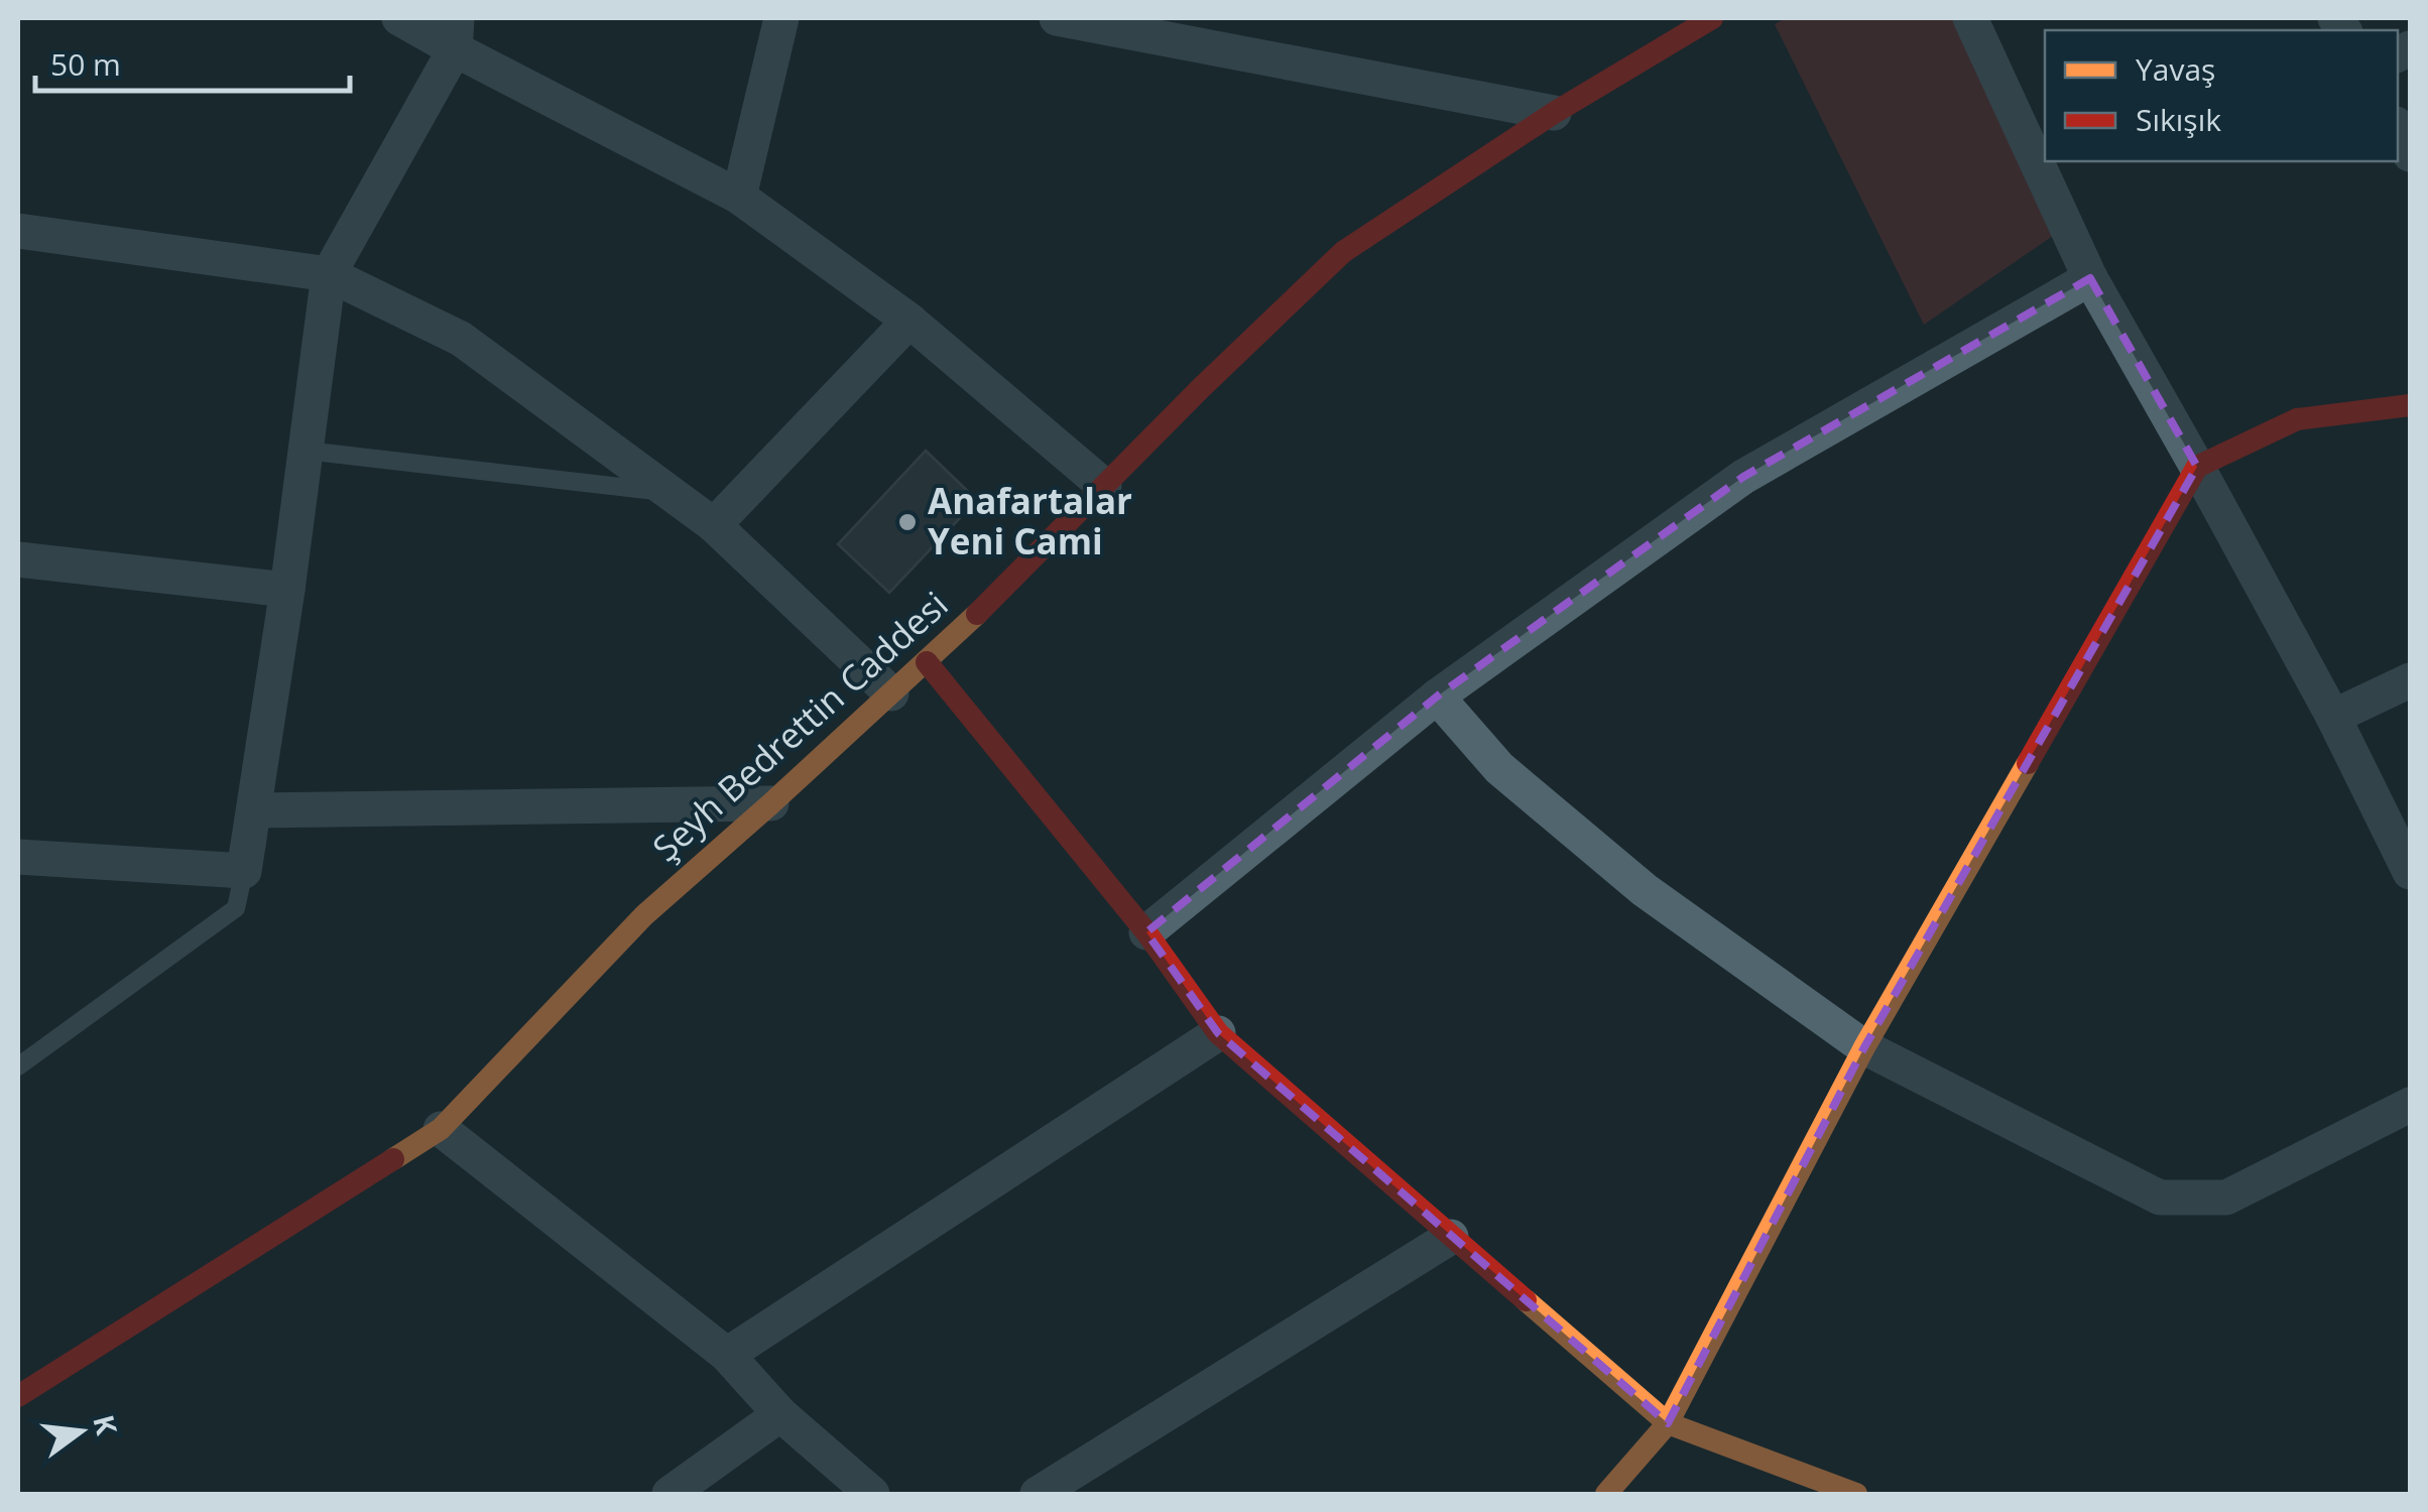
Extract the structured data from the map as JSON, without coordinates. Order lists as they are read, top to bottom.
{
  "streets": {
    "street": ["Şeyh Bedrettin Caddesi"]
  },
  "places": ["Anafartalar Yeni Cami"],
  "legend": ["Yavaş", "Sıkışık"],
  "scale_bar": "50 m",
  "north": "right"
}
